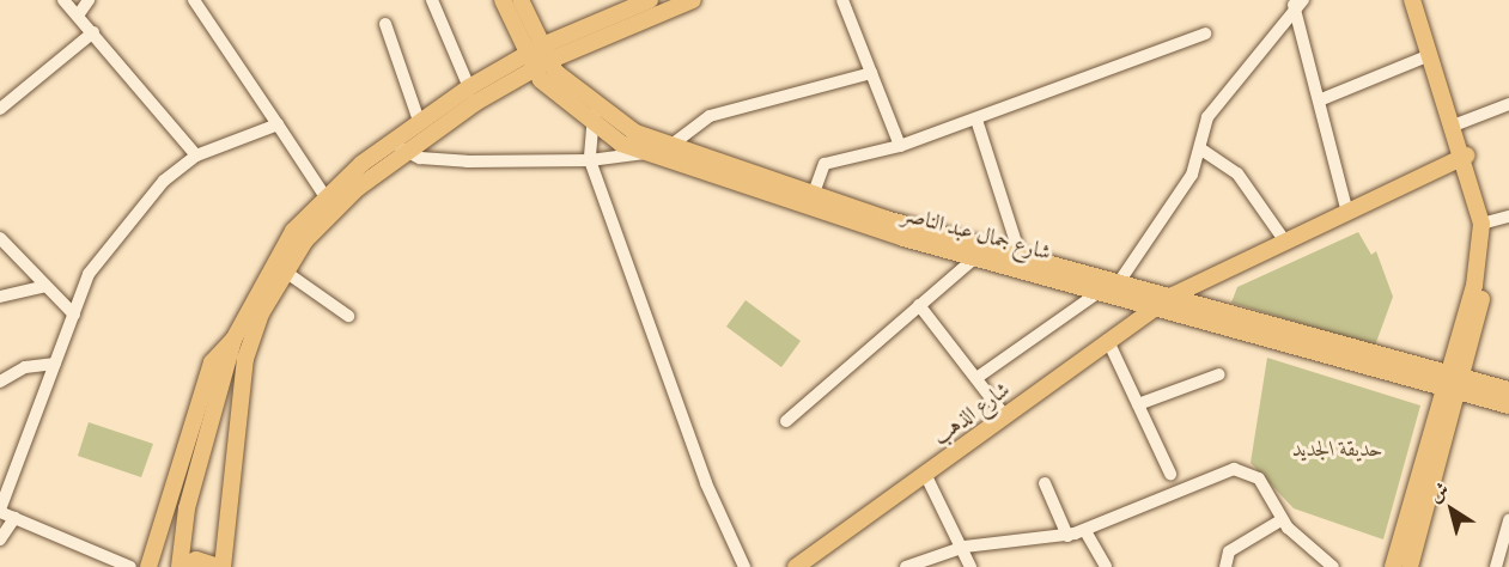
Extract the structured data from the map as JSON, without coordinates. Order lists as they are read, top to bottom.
{
  "streets": {
    "main road": ["شارع جمال عبد الناصر", "شارع الذهب"]
  },
  "crossings": [
    ["شارع جمال عبد الناصر", "شارع الذهب"]
  ],
  "parks": ["حديقة الجديد"],
  "north": "top left"
}
